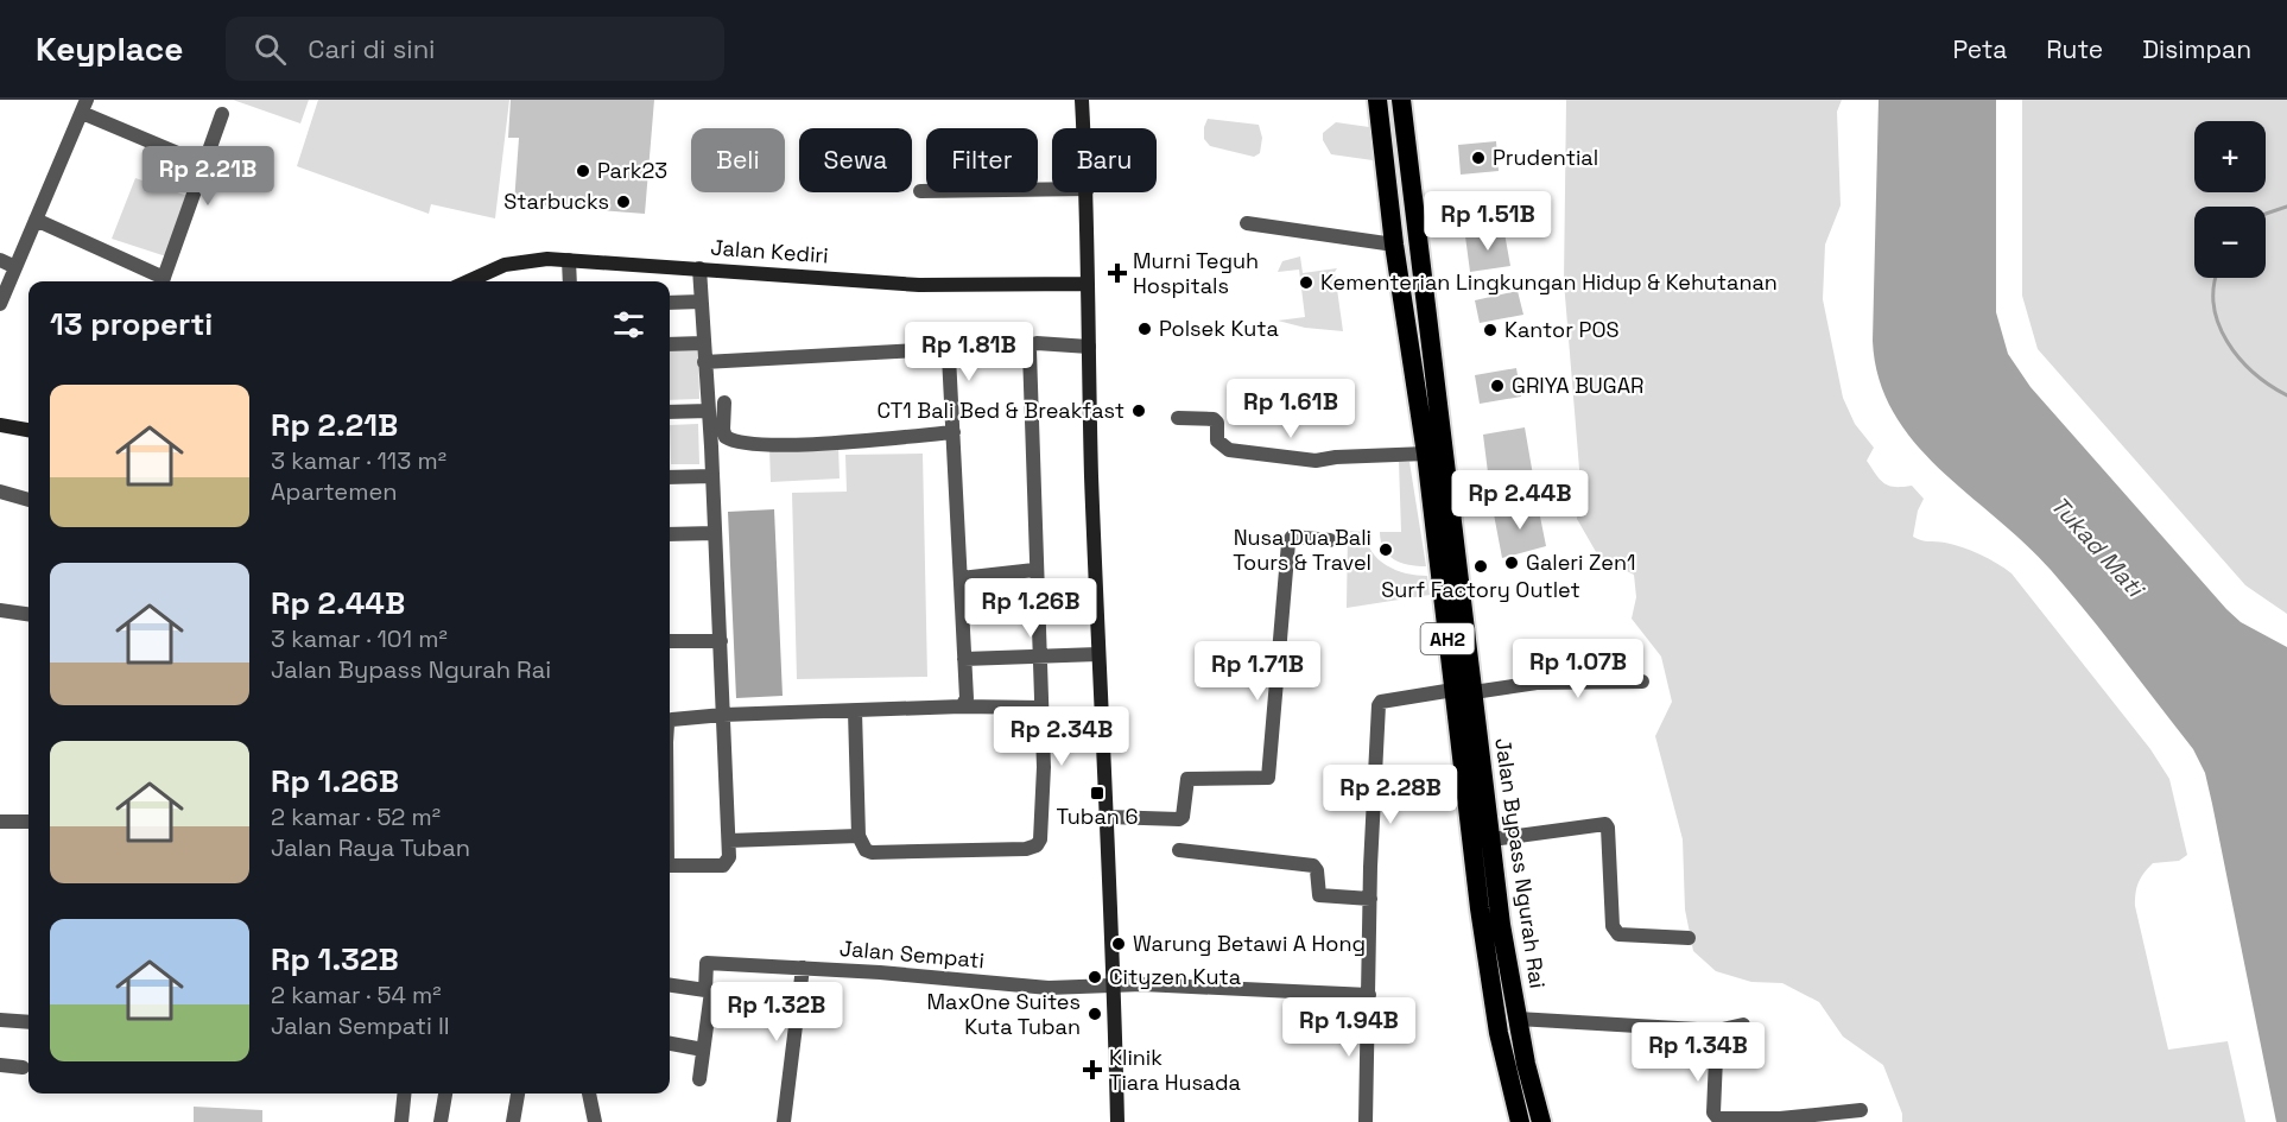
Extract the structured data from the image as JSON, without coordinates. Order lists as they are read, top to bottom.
{
  "streets": {
    "highway": ["AH2", "Jalan Bypass Ngurah Rai"],
    "main road": ["Jalan Kediri"],
    "street": ["Jalan Sempati"]
  },
  "water": ["Tukad Mati"],
  "places": {
    "other": [
      "Prudential",
      "Park23",
      "Starbucks",
      "Kementerian Lingkungan Hidup & Kehutanan",
      "Polsek Kuta",
      "Kantor POS",
      "GRIYA BUGAR",
      "CT1 Bali Bed & Breakfast",
      "Nusa Dua Bali Tours & Travel",
      "Galeri Zen1",
      "Surf Factory Outlet",
      "Warung Betawi A Hong",
      "Cityzen Kuta",
      "MaxOne Suites Kuta Tuban"
    ],
    "health": ["Murni Teguh Hospitals", "Klinik Tiara Husada"],
    "transit": ["Tuban 6"]
  },
  "page": {
    "header": "Keyplace",
    "search": "Cari di sini",
    "nav": ["Peta", "Rute", "Disimpan"],
    "map_buttons": ["+", "−"],
    "chip": [
      "Beli",
      "Sewa",
      "Filter",
      "Baru"
    ],
    "price": [
      "Rp 2.21B",
      "Rp 1.51B",
      "Rp 1.81B",
      "Rp 1.61B",
      "Rp 2.44B",
      "Rp 1.26B",
      "Rp 1.07B",
      "Rp 1.71B",
      "Rp 2.34B",
      "Rp 2.28B",
      "Rp 1.32B",
      "Rp 1.94B",
      "Rp 1.34B"
    ],
    "heading": "13 properti",
    "list": [
      {
        "name": "Rp 2.21B",
        "note": "3 kamar · 113 m² · Apartemen"
      },
      {
        "name": "Rp 2.44B",
        "note": "3 kamar · 101 m² · Jalan Bypass Ngurah Rai"
      },
      {
        "name": "Rp 1.26B",
        "note": "2 kamar · 52 m² · Jalan Raya Tuban"
      },
      {
        "name": "Rp 1.32B",
        "note": "2 kamar · 54 m² · Jalan Sempati II"
      }
    ]
  }
}
